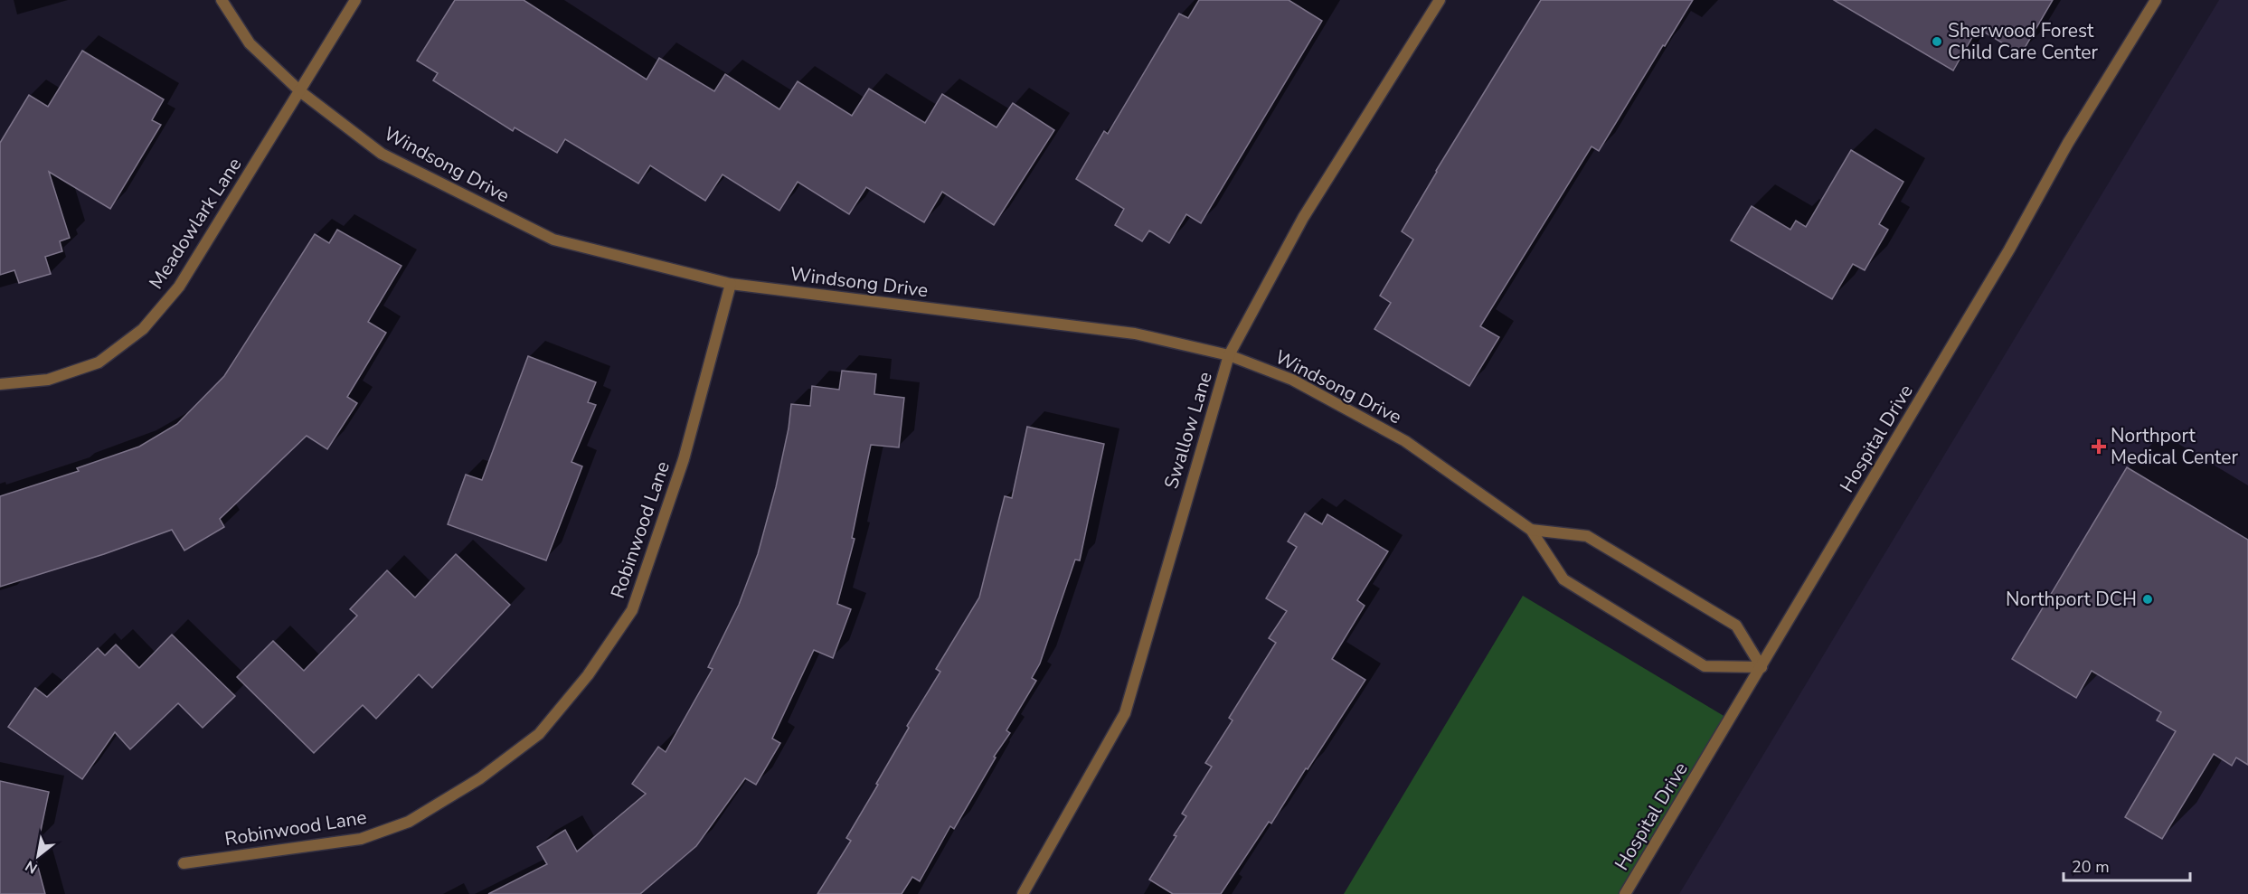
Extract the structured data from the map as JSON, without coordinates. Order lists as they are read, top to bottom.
{
  "streets": {
    "street": [
      "Windsong Drive",
      "Meadowlark Lane",
      "Swallow Lane",
      "Hospital Drive",
      "Robinwood Lane"
    ]
  },
  "crossings": [
    ["Windsong Drive", "Meadowlark Lane"],
    ["Windsong Drive", "Swallow Lane"],
    ["Windsong Drive", "Hospital Drive"],
    ["Windsong Drive", "Robinwood Lane"]
  ],
  "places": {
    "other": ["Sherwood Forest Child Care Center", "Northport DCH"],
    "health": ["Northport Medical Center"]
  },
  "scale_bar": "20 m",
  "north": "bottom left"
}
